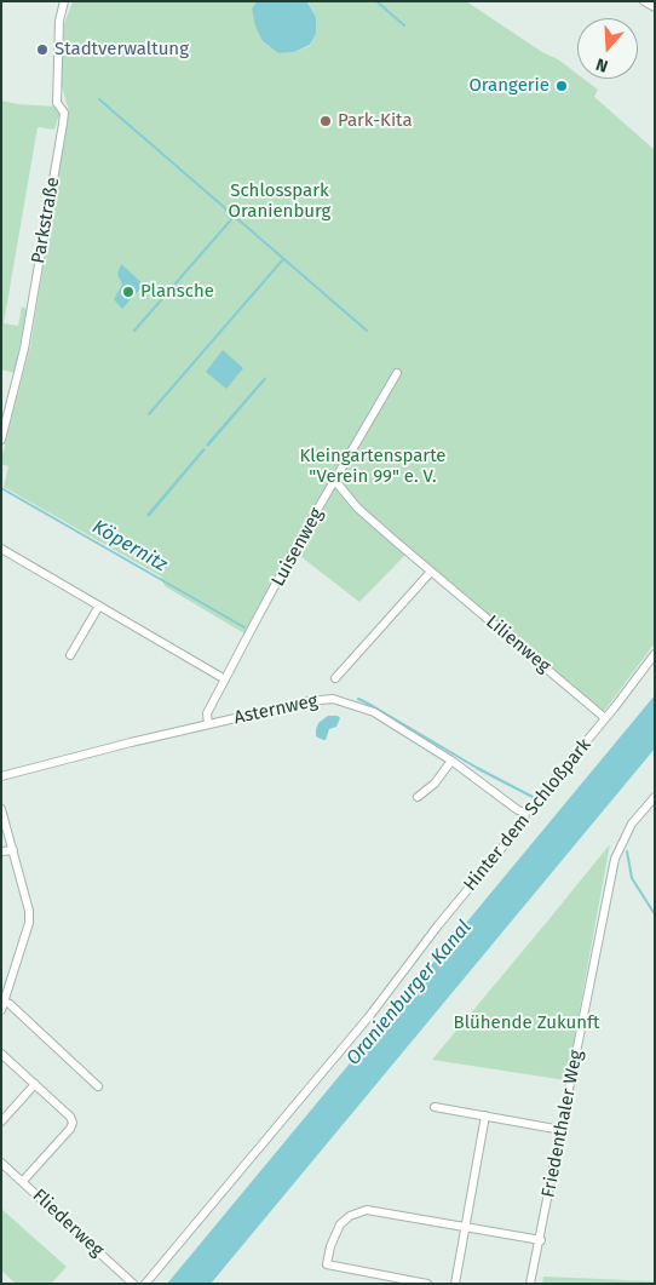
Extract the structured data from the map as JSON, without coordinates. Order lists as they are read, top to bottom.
{
  "streets": {
    "street": [
      "Parkstraße",
      "Luisenweg",
      "Lilienweg",
      "Asternweg",
      "Hinter dem Schloßpark",
      "Friedenthaler Weg",
      "Fliederweg"
    ]
  },
  "crossings": [
    ["Luisenweg", "Lilienweg"],
    ["Luisenweg", "Asternweg"],
    ["Lilienweg", "Hinter dem Schloßpark"],
    ["Asternweg", "Hinter dem Schloßpark"]
  ],
  "water": ["Köpernitz", "Oranienburger Kanal"],
  "parks": ["Schlosspark Oranienburg", "Kleingartensparte \"Verein 99\" e. V.", "Blühende Zukunft"],
  "places": [
    "Stadtverwaltung",
    "Orangerie",
    "Park-Kita",
    "Plansche"
  ],
  "north": "bottom"
}
